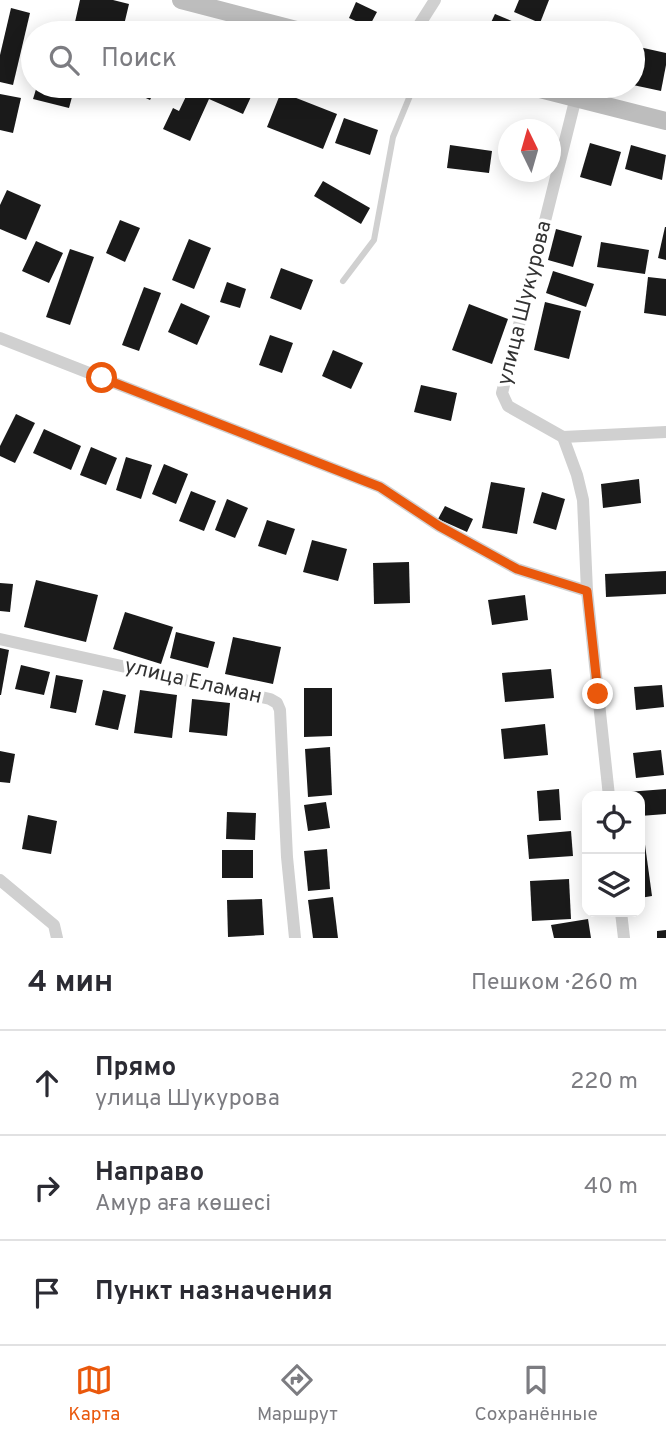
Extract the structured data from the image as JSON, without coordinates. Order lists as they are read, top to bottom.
{
  "streets": {
    "street": ["улица Шукурова", "улица Еламан"]
  },
  "north": "top",
  "page": {
    "search": "Поиск",
    "heading": ["4 мин", "Пешком · 260 m"],
    "list": [
      ["Прямо", "улица Шукурова", "220 m"],
      ["Направо", "Амур аға көшесі", "40 m"],
      "Пункт назначения"
    ],
    "nav": ["Карта", "Маршрут", "Сохранённые"]
  }
}
